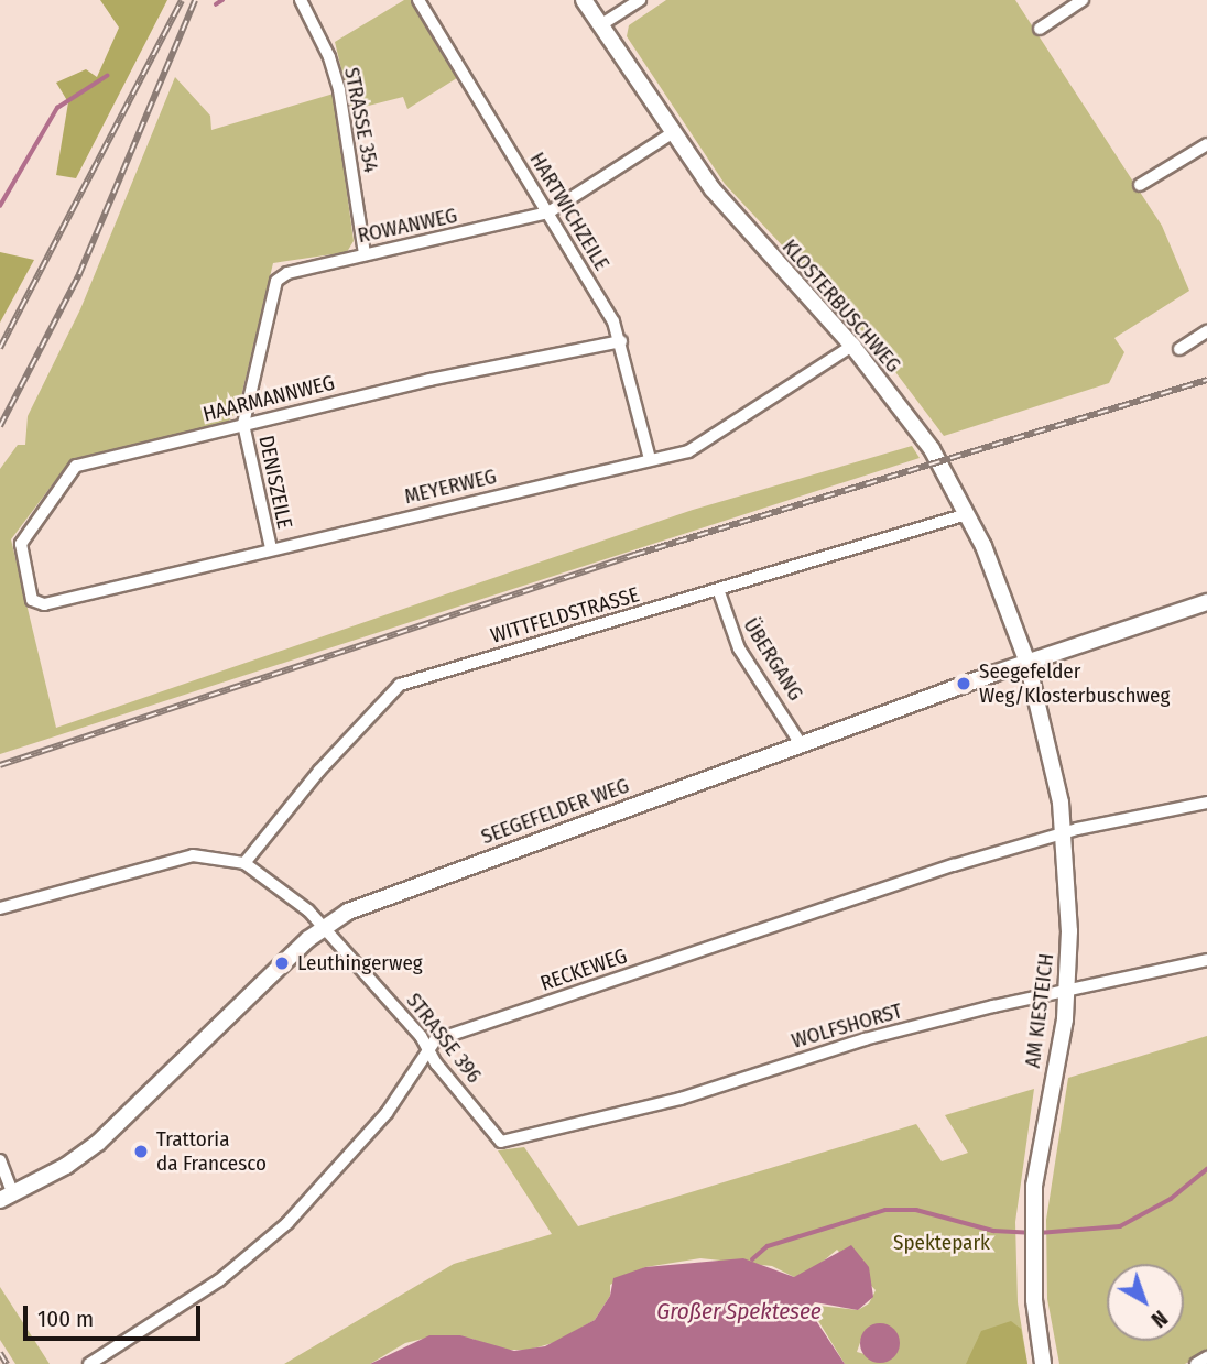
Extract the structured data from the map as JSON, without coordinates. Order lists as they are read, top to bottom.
{
  "streets": {
    "street": [
      "STRASSE 354",
      "HARTWICHZEILE",
      "ROWANWEG",
      "KLOSTERBUSCHWEG",
      "HAARMANNWEG",
      "DENISZEILE",
      "MEYERWEG",
      "WITTFELDSTRASSE",
      "ÜBERGANG",
      "SEEGEFELDER WEG",
      "RECKEWEG",
      "AM KIESTEICH",
      "WOLFSHORST",
      "STRASSE 396"
    ]
  },
  "crossings": [
    ["STRASSE 354", "ROWANWEG"],
    ["HARTWICHZEILE", "ROWANWEG"],
    ["HARTWICHZEILE", "HAARMANNWEG"],
    ["HARTWICHZEILE", "MEYERWEG"],
    ["ROWANWEG", "KLOSTERBUSCHWEG"],
    ["ROWANWEG", "HAARMANNWEG"],
    ["ROWANWEG", "DENISZEILE"],
    ["KLOSTERBUSCHWEG", "MEYERWEG"],
    ["KLOSTERBUSCHWEG", "WITTFELDSTRASSE"],
    ["KLOSTERBUSCHWEG", "SEEGEFELDER WEG"],
    ["KLOSTERBUSCHWEG", "AM KIESTEICH"],
    ["HAARMANNWEG", "DENISZEILE"],
    ["HAARMANNWEG", "MEYERWEG"],
    ["DENISZEILE", "MEYERWEG"],
    ["WITTFELDSTRASSE", "ÜBERGANG"],
    ["ÜBERGANG", "SEEGEFELDER WEG"],
    ["SEEGEFELDER WEG", "AM KIESTEICH"],
    ["SEEGEFELDER WEG", "STRASSE 396"],
    ["RECKEWEG", "AM KIESTEICH"],
    ["RECKEWEG", "STRASSE 396"],
    ["AM KIESTEICH", "WOLFSHORST"],
    ["WOLFSHORST", "STRASSE 396"]
  ],
  "water": ["Großer Spektesee"],
  "parks": ["Spektepark"],
  "places": ["Seegefelder Weg/Klosterbuschweg", "Leuthingerweg", "Trattoria da Francesco"],
  "scale_bar": "100 m",
  "north": "bottom right"
}
